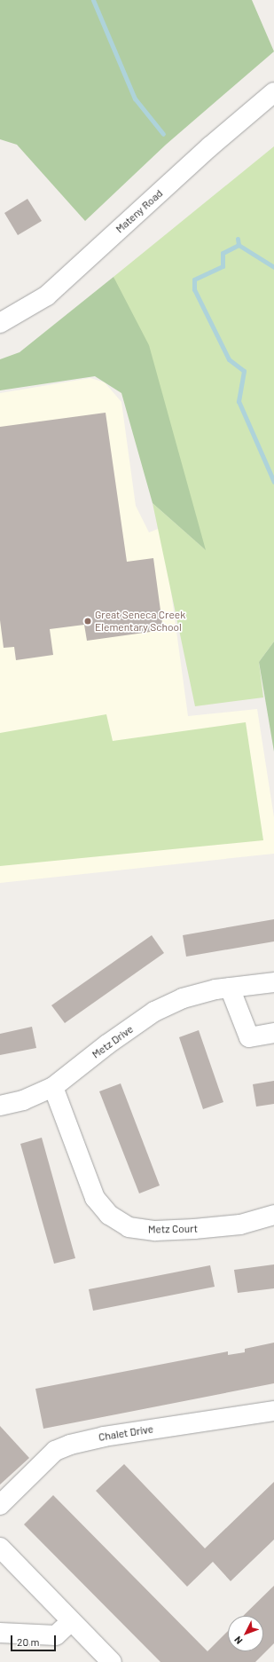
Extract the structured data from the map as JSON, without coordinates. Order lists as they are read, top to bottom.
{
  "streets": {
    "street": [
      "Mateny Road",
      "Metz Drive",
      "Metz Court",
      "Chalet Drive"
    ]
  },
  "crossings": [
    ["Metz Drive", "Metz Court"]
  ],
  "places": ["Great Seneca Creek Elementary School"],
  "scale_bar": "20 m",
  "north": "bottom left"
}
